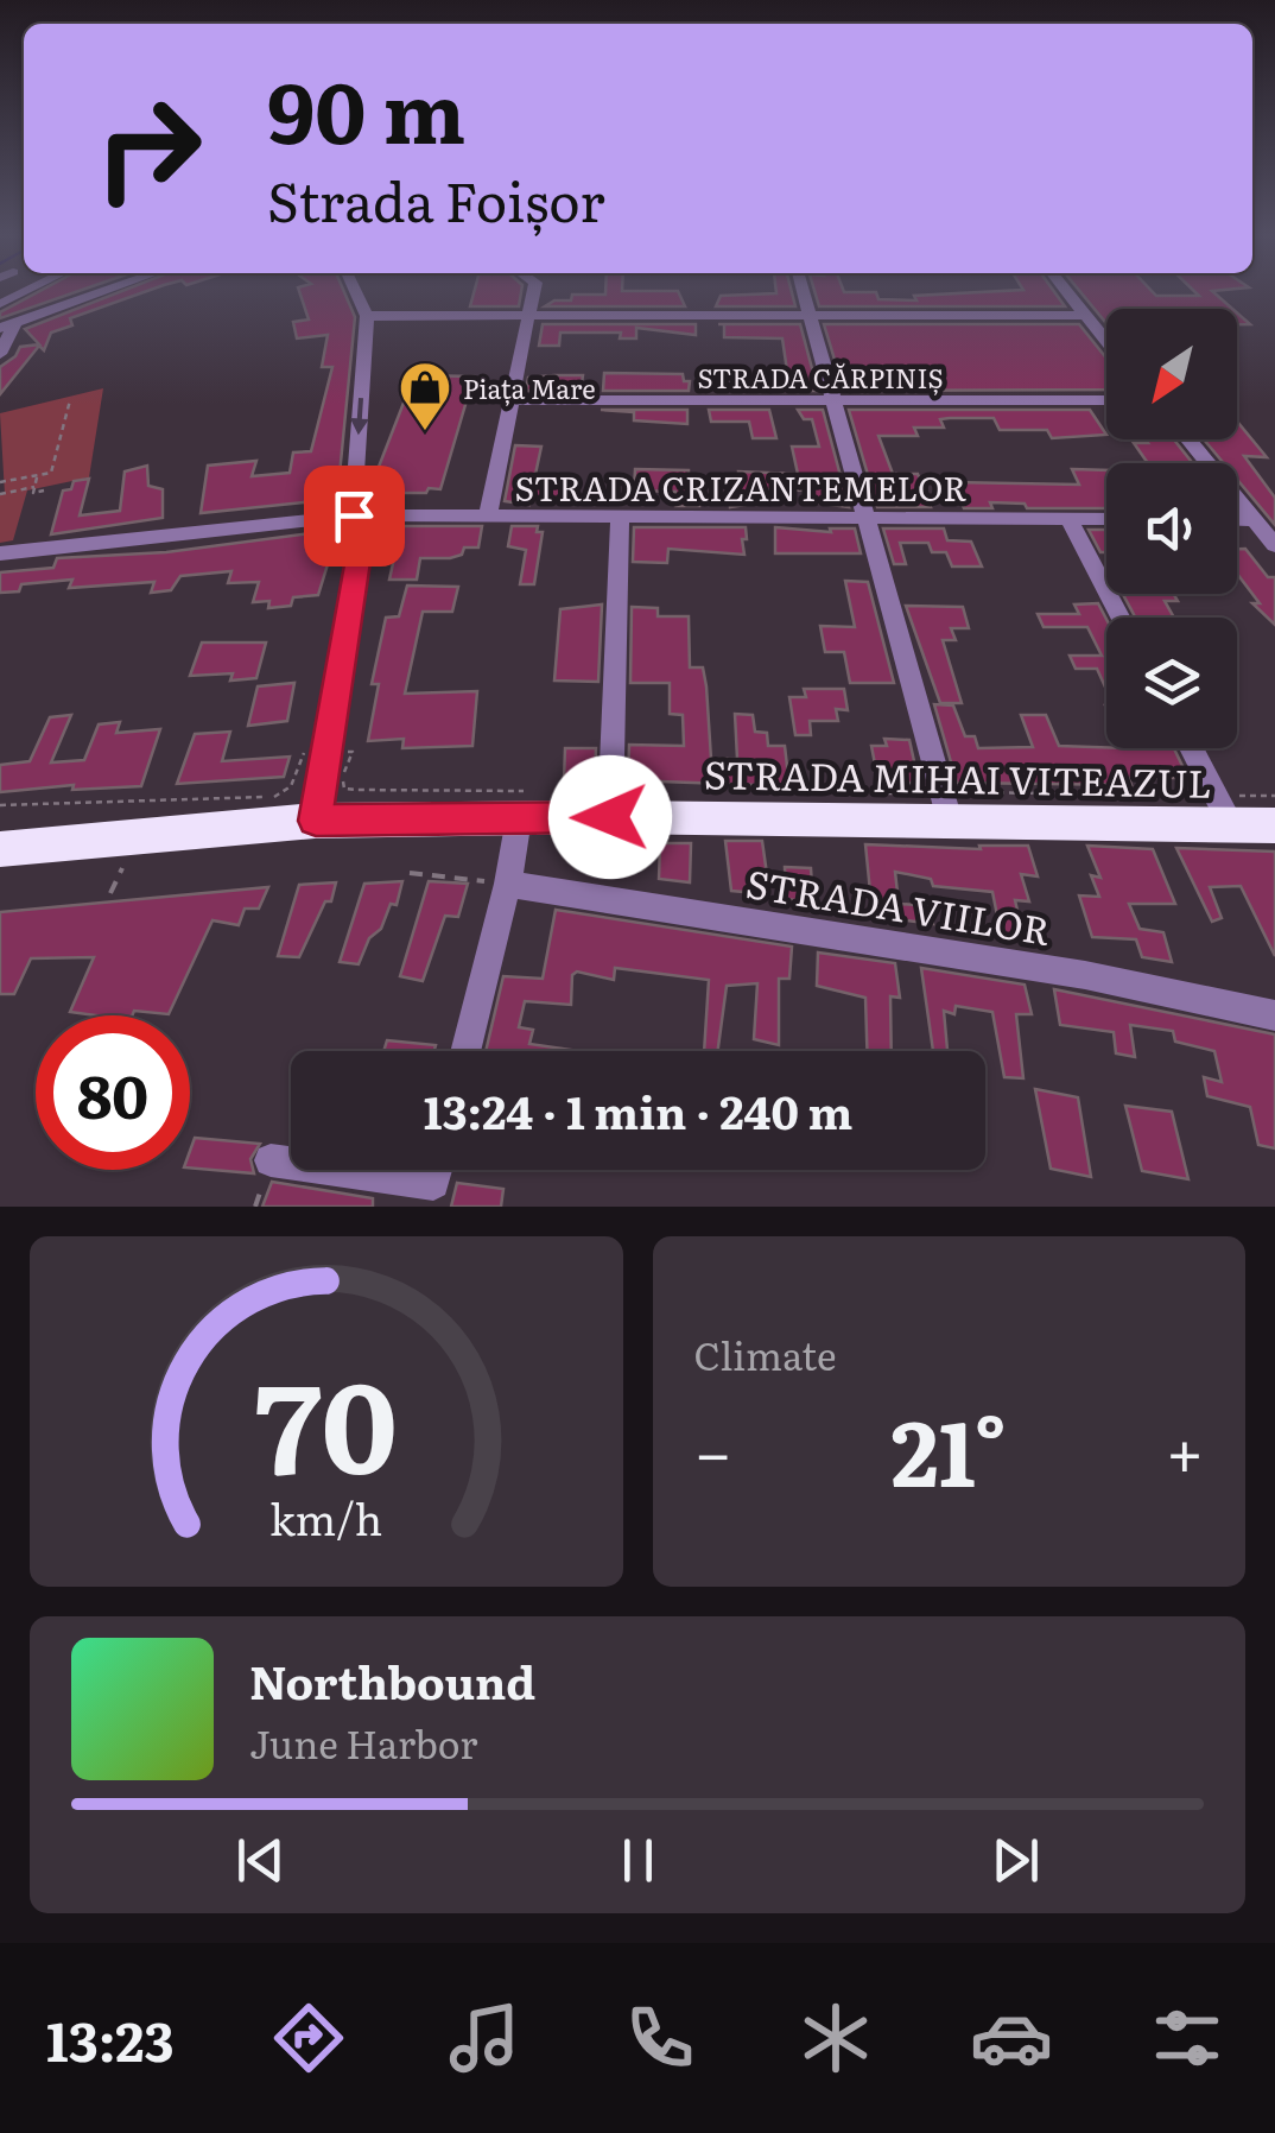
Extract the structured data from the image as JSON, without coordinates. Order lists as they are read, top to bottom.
{
  "streets": {
    "highway": ["STRADA MIHAI VITEAZUL"],
    "street": ["STRADA CĂRPINIȘ", "STRADA CRIZANTEMELOR", "STRADA VIILOR"]
  },
  "places": {
    "shop": ["Piața Mare"]
  },
  "north": "bottom left",
  "page": {
    "turn": ["90 m", "Strada Foișor"],
    "limit": "80",
    "trip": "13:24 · 1 min · 240 m",
    "tile": "Climate",
    "heat": ["−", "21°", "+"],
    "song": ["Northbound", "June Harbor"],
    "tabs": "13:23",
    "gauge": ["70", "km/h"]
  }
}
